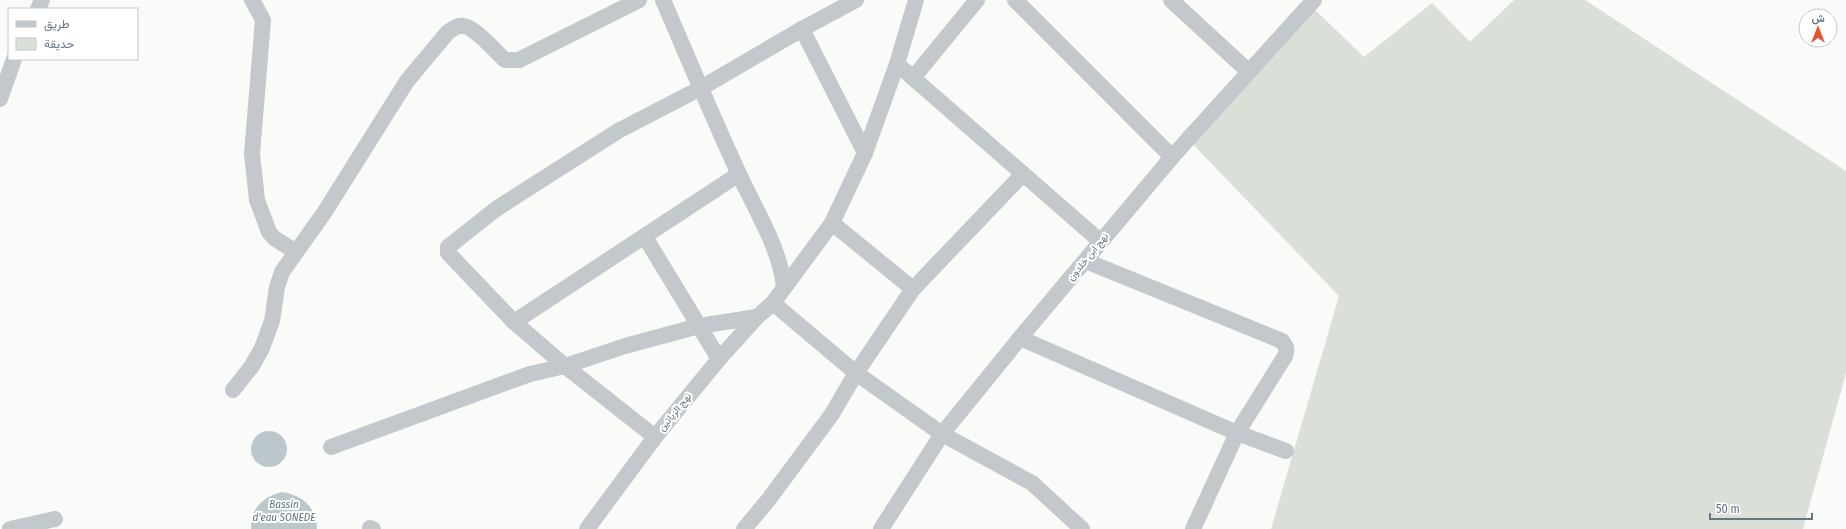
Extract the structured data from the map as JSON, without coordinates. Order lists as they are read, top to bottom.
{
  "streets": {
    "street": ["نهج ابن خلدون", "نهج الزياتين"]
  },
  "water": ["Bassin d'eau SONEDE"],
  "legend": ["طريق", "حديقة"],
  "scale_bar": "50 m",
  "north": "top"
}
